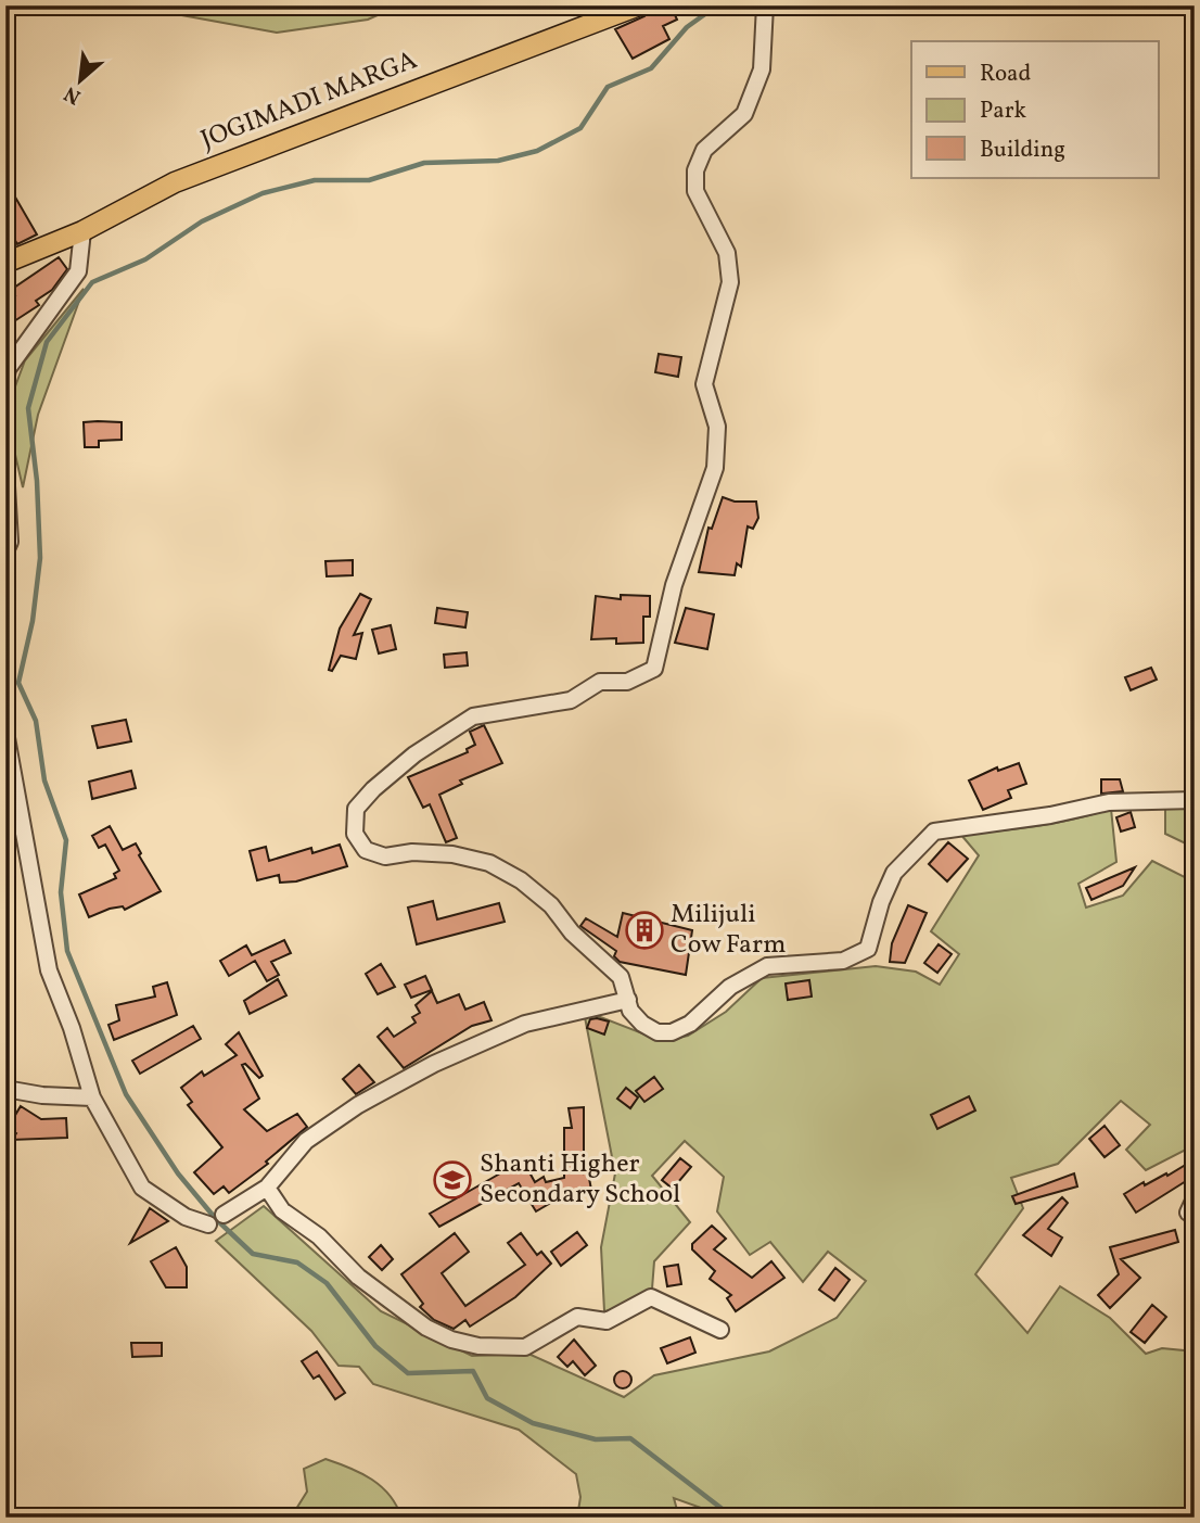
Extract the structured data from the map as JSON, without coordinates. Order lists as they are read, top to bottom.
{
  "streets": {
    "main road": ["JOGIMADI MARGA"]
  },
  "places": {
    "building": ["Milijuli Cow Farm"],
    "school or university": ["Shanti Higher Secondary School"]
  },
  "legend": ["Road", "Park", "Building"],
  "north": "bottom left"
}
